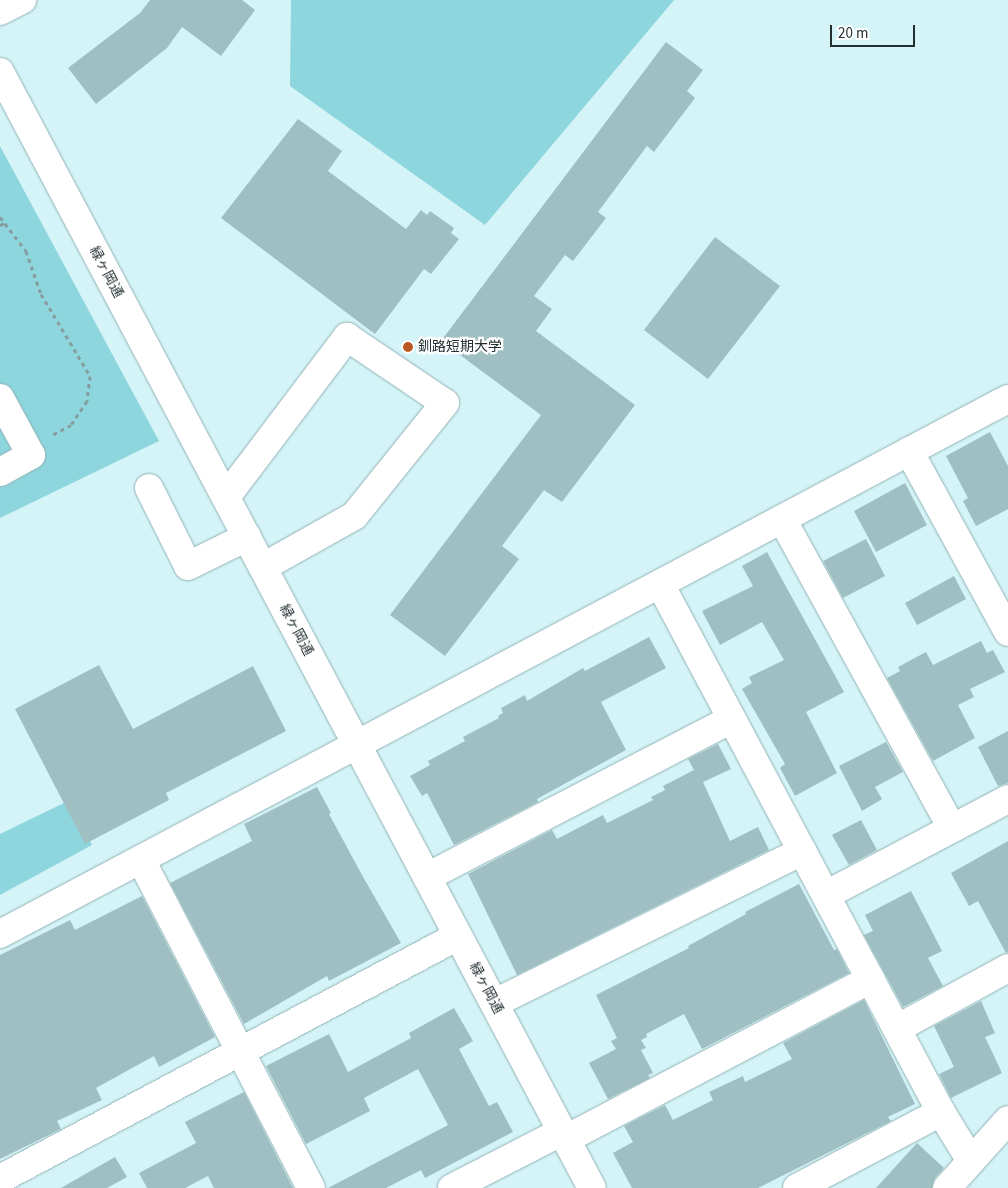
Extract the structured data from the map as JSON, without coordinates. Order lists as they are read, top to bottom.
{
  "streets": {
    "street": ["緑ヶ岡通"]
  },
  "places": ["釧路短期大学"],
  "scale_bar": "20 m"
}
